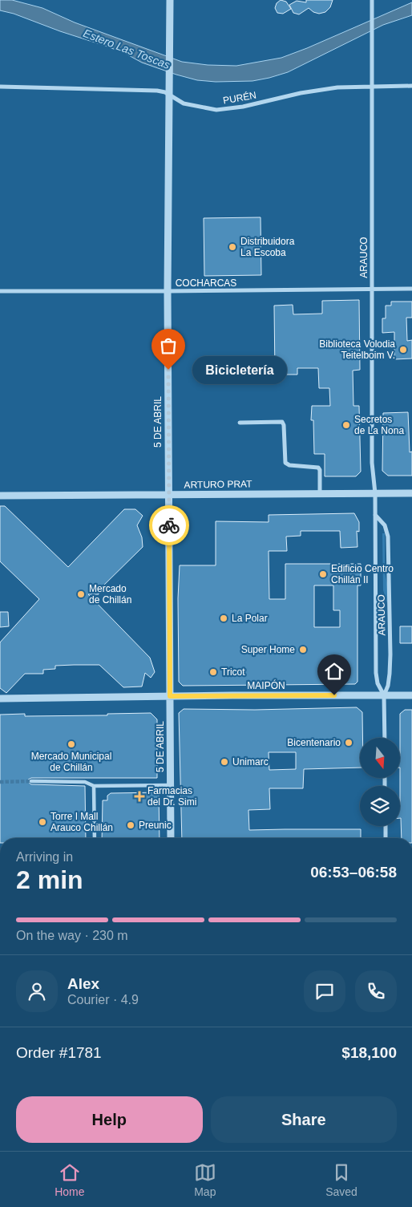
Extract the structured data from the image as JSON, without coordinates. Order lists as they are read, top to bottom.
{
  "streets": {
    "street": [
      "PURÉN",
      "ARAUCO",
      "COCHARCAS",
      "5 DE ABRIL",
      "ARTURO PRAT",
      "MAIPÓN"
    ]
  },
  "crossings": [
    ["PURÉN", "ARAUCO"],
    ["PURÉN", "5 DE ABRIL"],
    ["ARAUCO", "COCHARCAS"],
    ["ARAUCO", "ARTURO PRAT"],
    ["ARAUCO", "MAIPÓN"],
    ["COCHARCAS", "5 DE ABRIL"],
    ["5 DE ABRIL", "ARTURO PRAT"],
    ["5 DE ABRIL", "MAIPÓN"]
  ],
  "water": ["Estero Las Toscas"],
  "places": {
    "other": [
      "Distribuidora La Escoba",
      "Biblioteca Volodia Teitelboim V.",
      "Bicicletería",
      "Secretos de La Nona",
      "Edificio Centro Chillán II",
      "Mercado de Chillán",
      "La Polar",
      "Super Home",
      "Tricot",
      "Bicentenario",
      "Mercado Municipal de Chillán",
      "Unimarc",
      "Torre I Mall Arauco Chillán",
      "Preunic"
    ],
    "health": ["Farmacias del Dr. Simi"]
  },
  "north": "bottom",
  "page": {
    "bubble": "Bicicletería",
    "heading": ["2 min", "Arriving in", "06:53–06:58"],
    "panel": [
      "Alex",
      "Courier · 4.9",
      "Order #1781",
      "$18,100"
    ],
    "bar": "On the way · 230 m",
    "buttons": ["Help", "Share"],
    "tabs": ["Home", "Map", "Saved"]
  }
}
